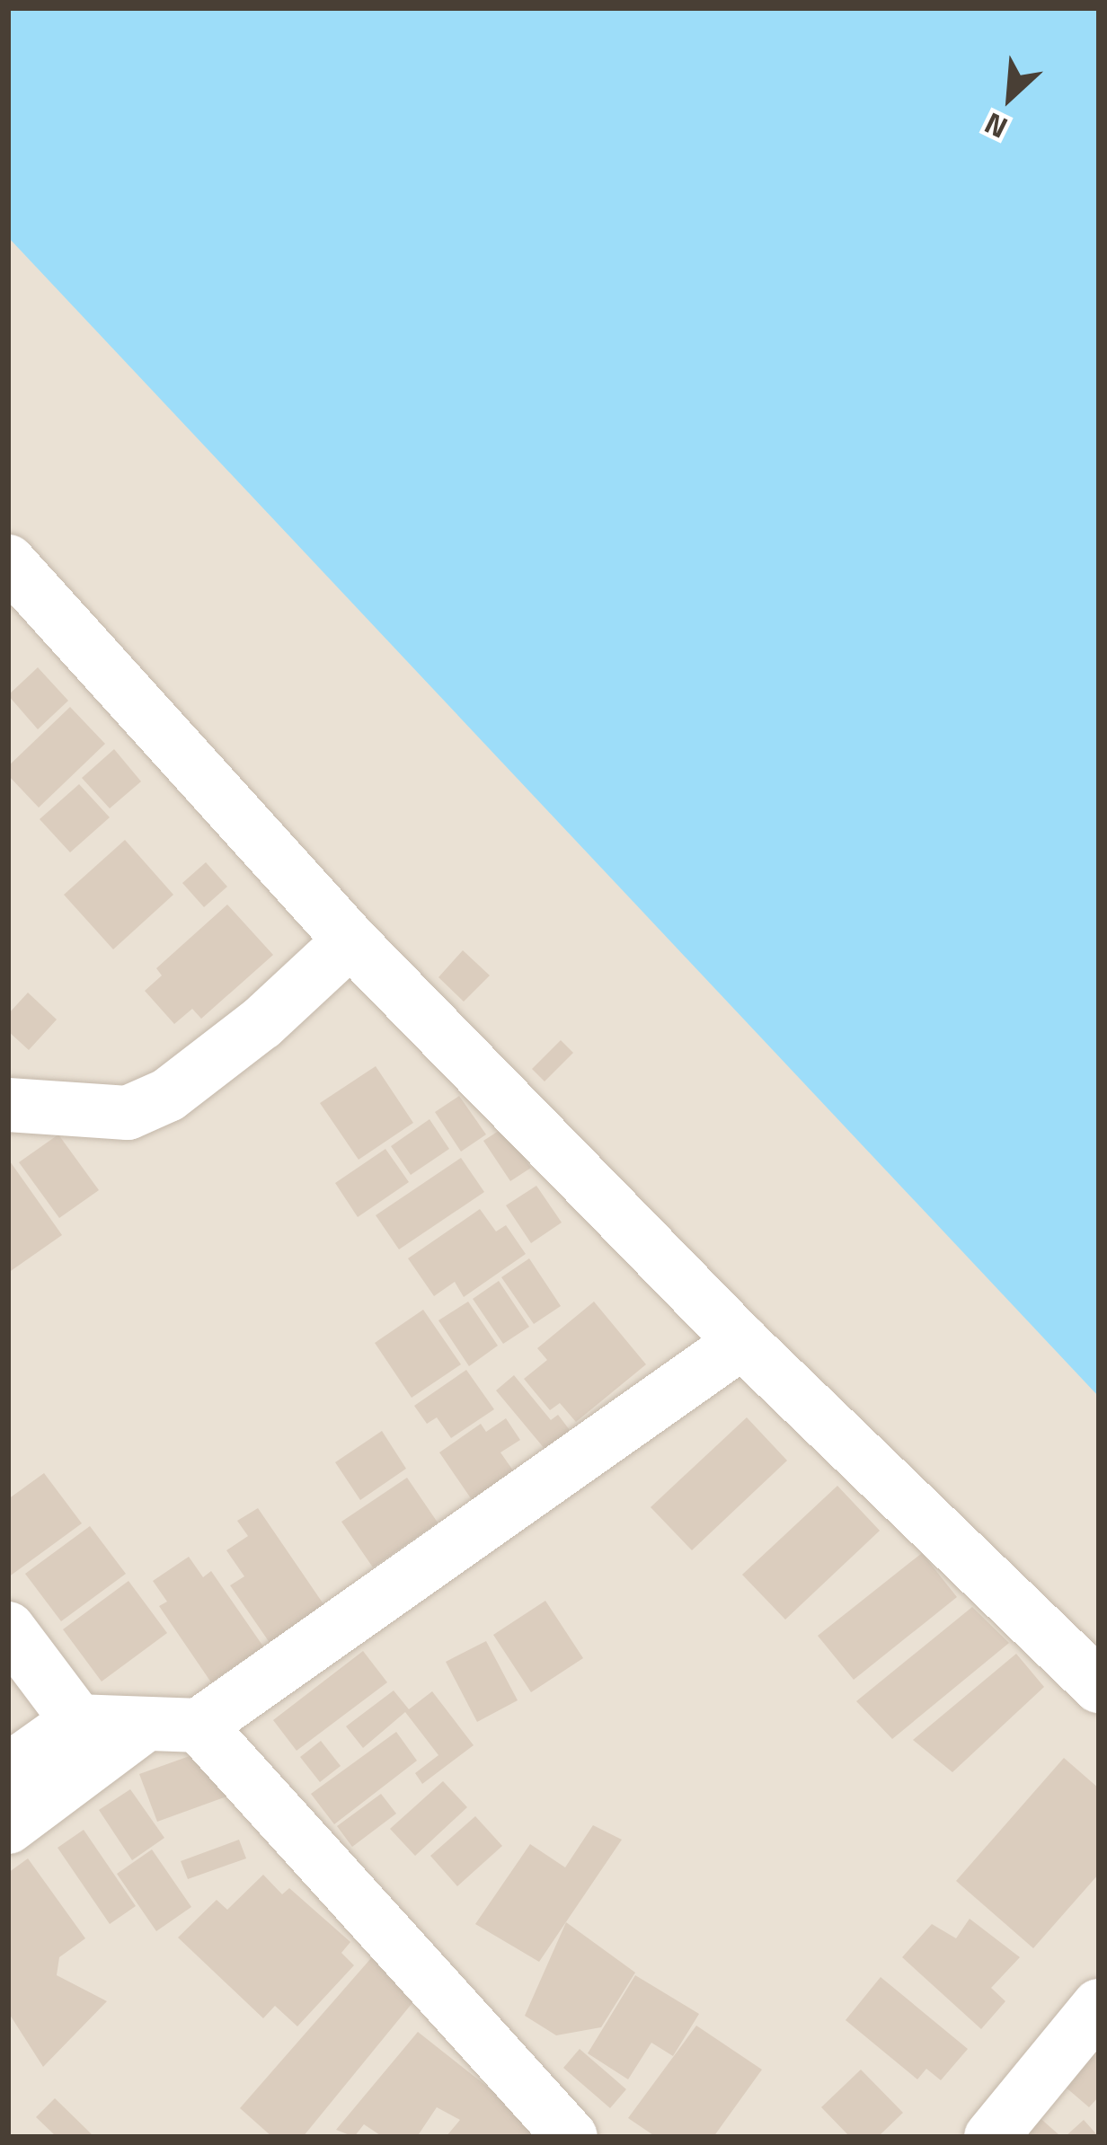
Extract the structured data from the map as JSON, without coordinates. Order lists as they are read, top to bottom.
{
  "north": "bottom left"
}
